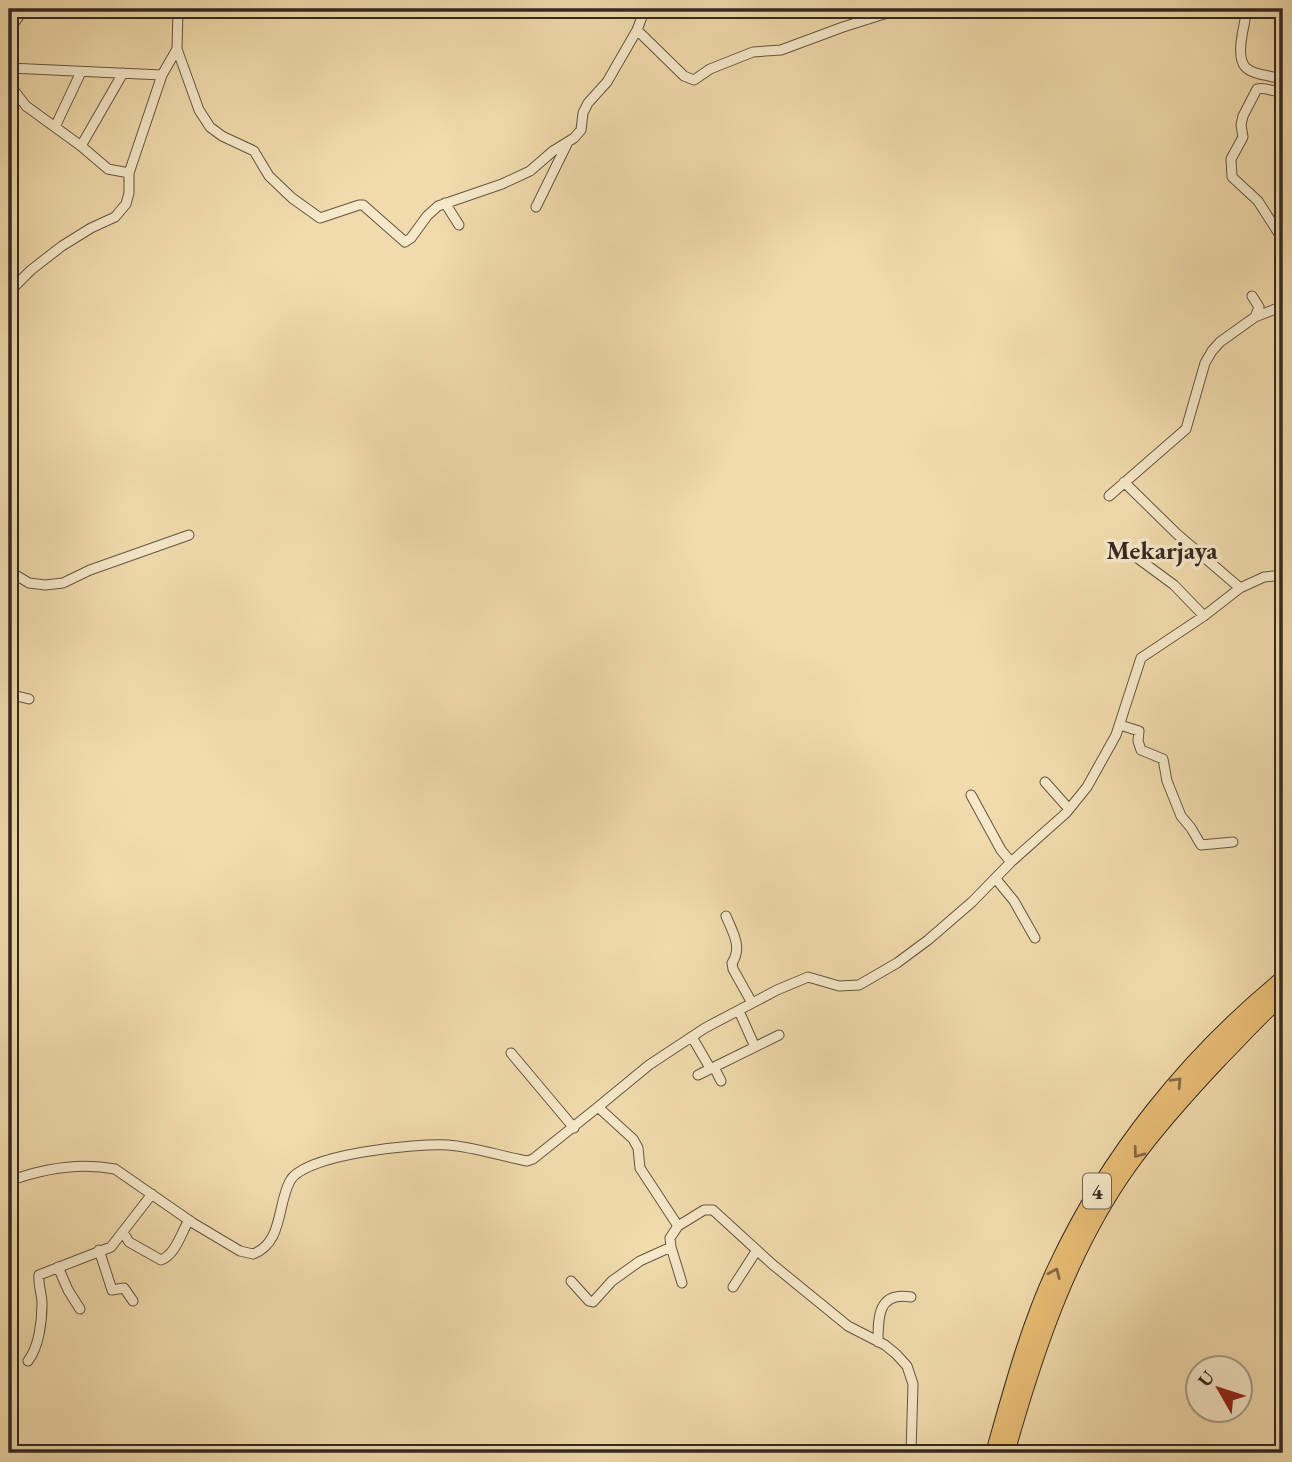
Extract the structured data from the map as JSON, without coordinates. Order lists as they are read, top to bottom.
{
  "streets": {
    "highway": ["4"]
  },
  "districts": ["Mekarjaya"],
  "north": "top left"
}
